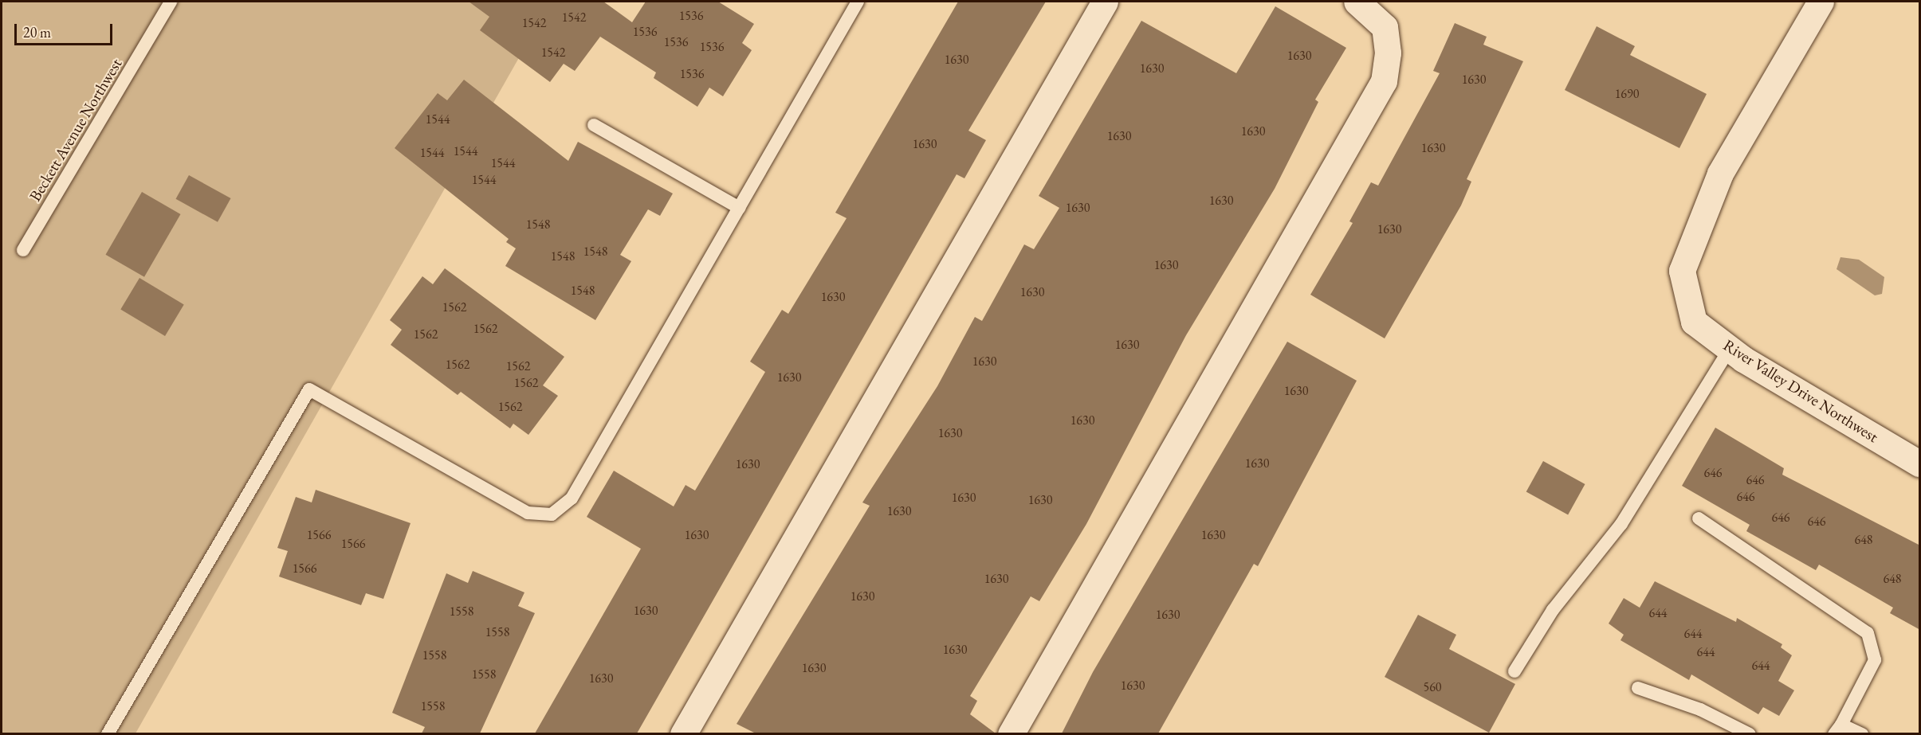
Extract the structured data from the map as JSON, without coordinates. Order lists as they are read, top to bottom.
{
  "streets": {
    "street": ["River Valley Drive Northwest"],
    "lane": ["Beckett Avenue Northwest"]
  },
  "house_numbers": [
    "1536",
    "1542",
    "1542",
    "1536",
    "1536",
    "1536",
    "1542",
    "1630",
    "1630",
    "1630",
    "1536",
    "1630",
    "1690",
    "1544",
    "1630",
    "1630",
    "1630",
    "1630",
    "1544",
    "1544",
    "1544",
    "1544",
    "1630",
    "1630",
    "1548",
    "1630",
    "1548",
    "1548",
    "1630",
    "1548",
    "1630",
    "1630",
    "1562",
    "1562",
    "1562",
    "1630",
    "1630",
    "1562",
    "1562",
    "1630",
    "1562",
    "1630",
    "1562",
    "1630",
    "1630",
    "1630",
    "1630",
    "646",
    "646",
    "646",
    "1630",
    "1630",
    "1630",
    "646",
    "646",
    "1566",
    "1630",
    "1630",
    "648",
    "1566",
    "1566",
    "1630",
    "648",
    "1630",
    "1630",
    "1558",
    "644",
    "1630",
    "1558",
    "644",
    "1630",
    "644",
    "1558",
    "644",
    "1630",
    "1558",
    "1630",
    "1630",
    "560",
    "1558"
  ],
  "scale_bar": "20 m"
}
